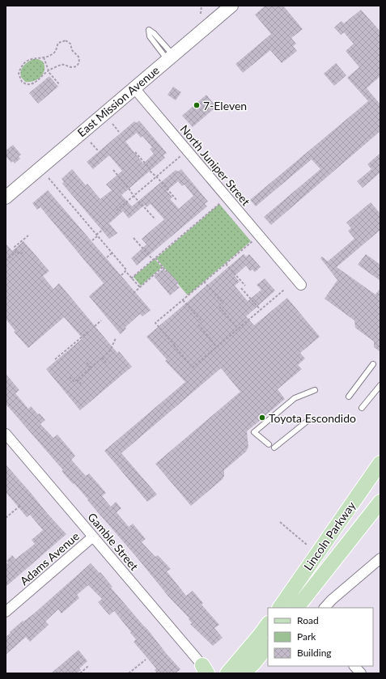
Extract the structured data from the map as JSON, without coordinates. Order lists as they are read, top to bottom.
{
  "streets": {
    "main road": ["East Mission Avenue", "Lincoln Parkway"],
    "street": ["North Juniper Street", "Gamble Street", "Adams Avenue"]
  },
  "crossings": [
    ["East Mission Avenue", "North Juniper Street"],
    ["Gamble Street", "Adams Avenue"]
  ],
  "places": ["7-Eleven", "Toyota Escondido"],
  "legend": ["Road", "Park", "Building"]
}
